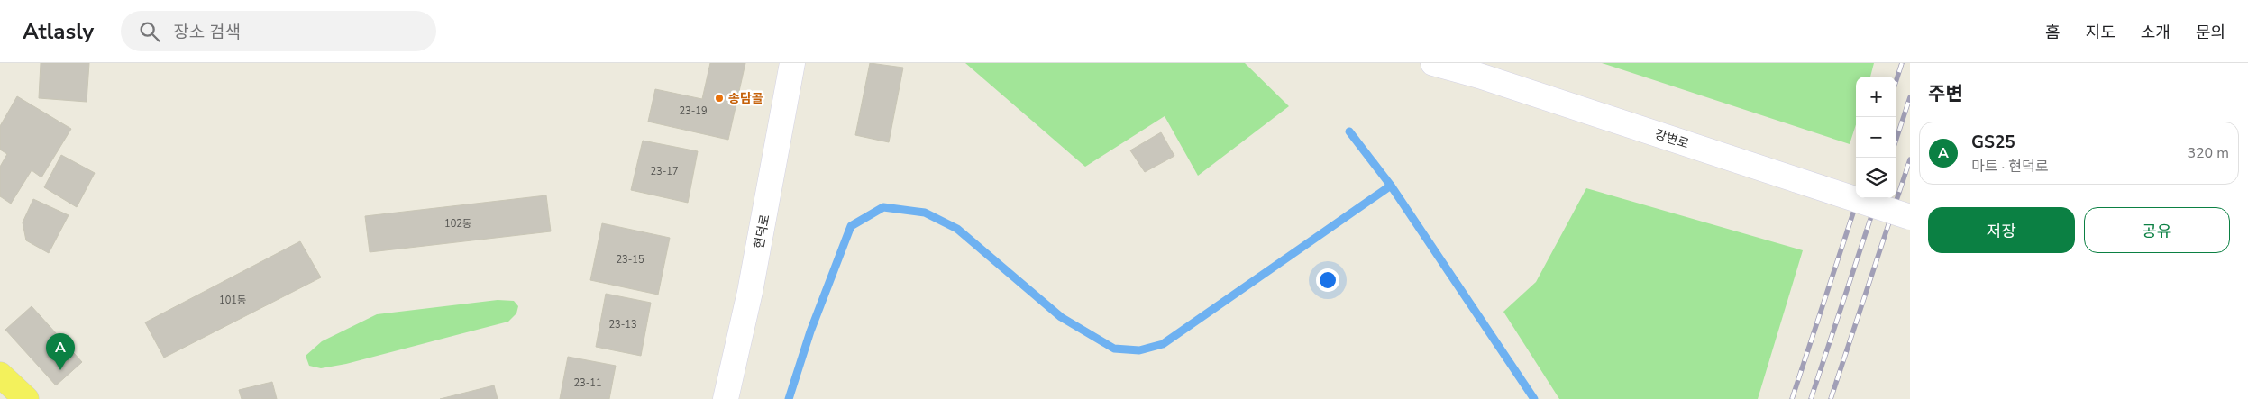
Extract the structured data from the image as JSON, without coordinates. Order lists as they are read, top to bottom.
{
  "streets": {
    "street": ["강변로", "현덕로"]
  },
  "places": ["송담골"],
  "house_numbers": [
    "23-19",
    "23-17",
    "102동",
    "23-15",
    "101동",
    "23-13",
    "23-11"
  ],
  "page": {
    "header": "Atlasly",
    "search": "장소 검색",
    "nav": [
      "홈",
      "지도",
      "소개",
      "문의"
    ],
    "heading": "주변",
    "map_buttons": ["+", "−"],
    "list": [
      {
        "mark": "A",
        "name": "GS25",
        "note": "마트 · 현덕로",
        "value": "320 m"
      }
    ],
    "buttons": ["저장", "공유"],
    "pins": "A"
  }
}
